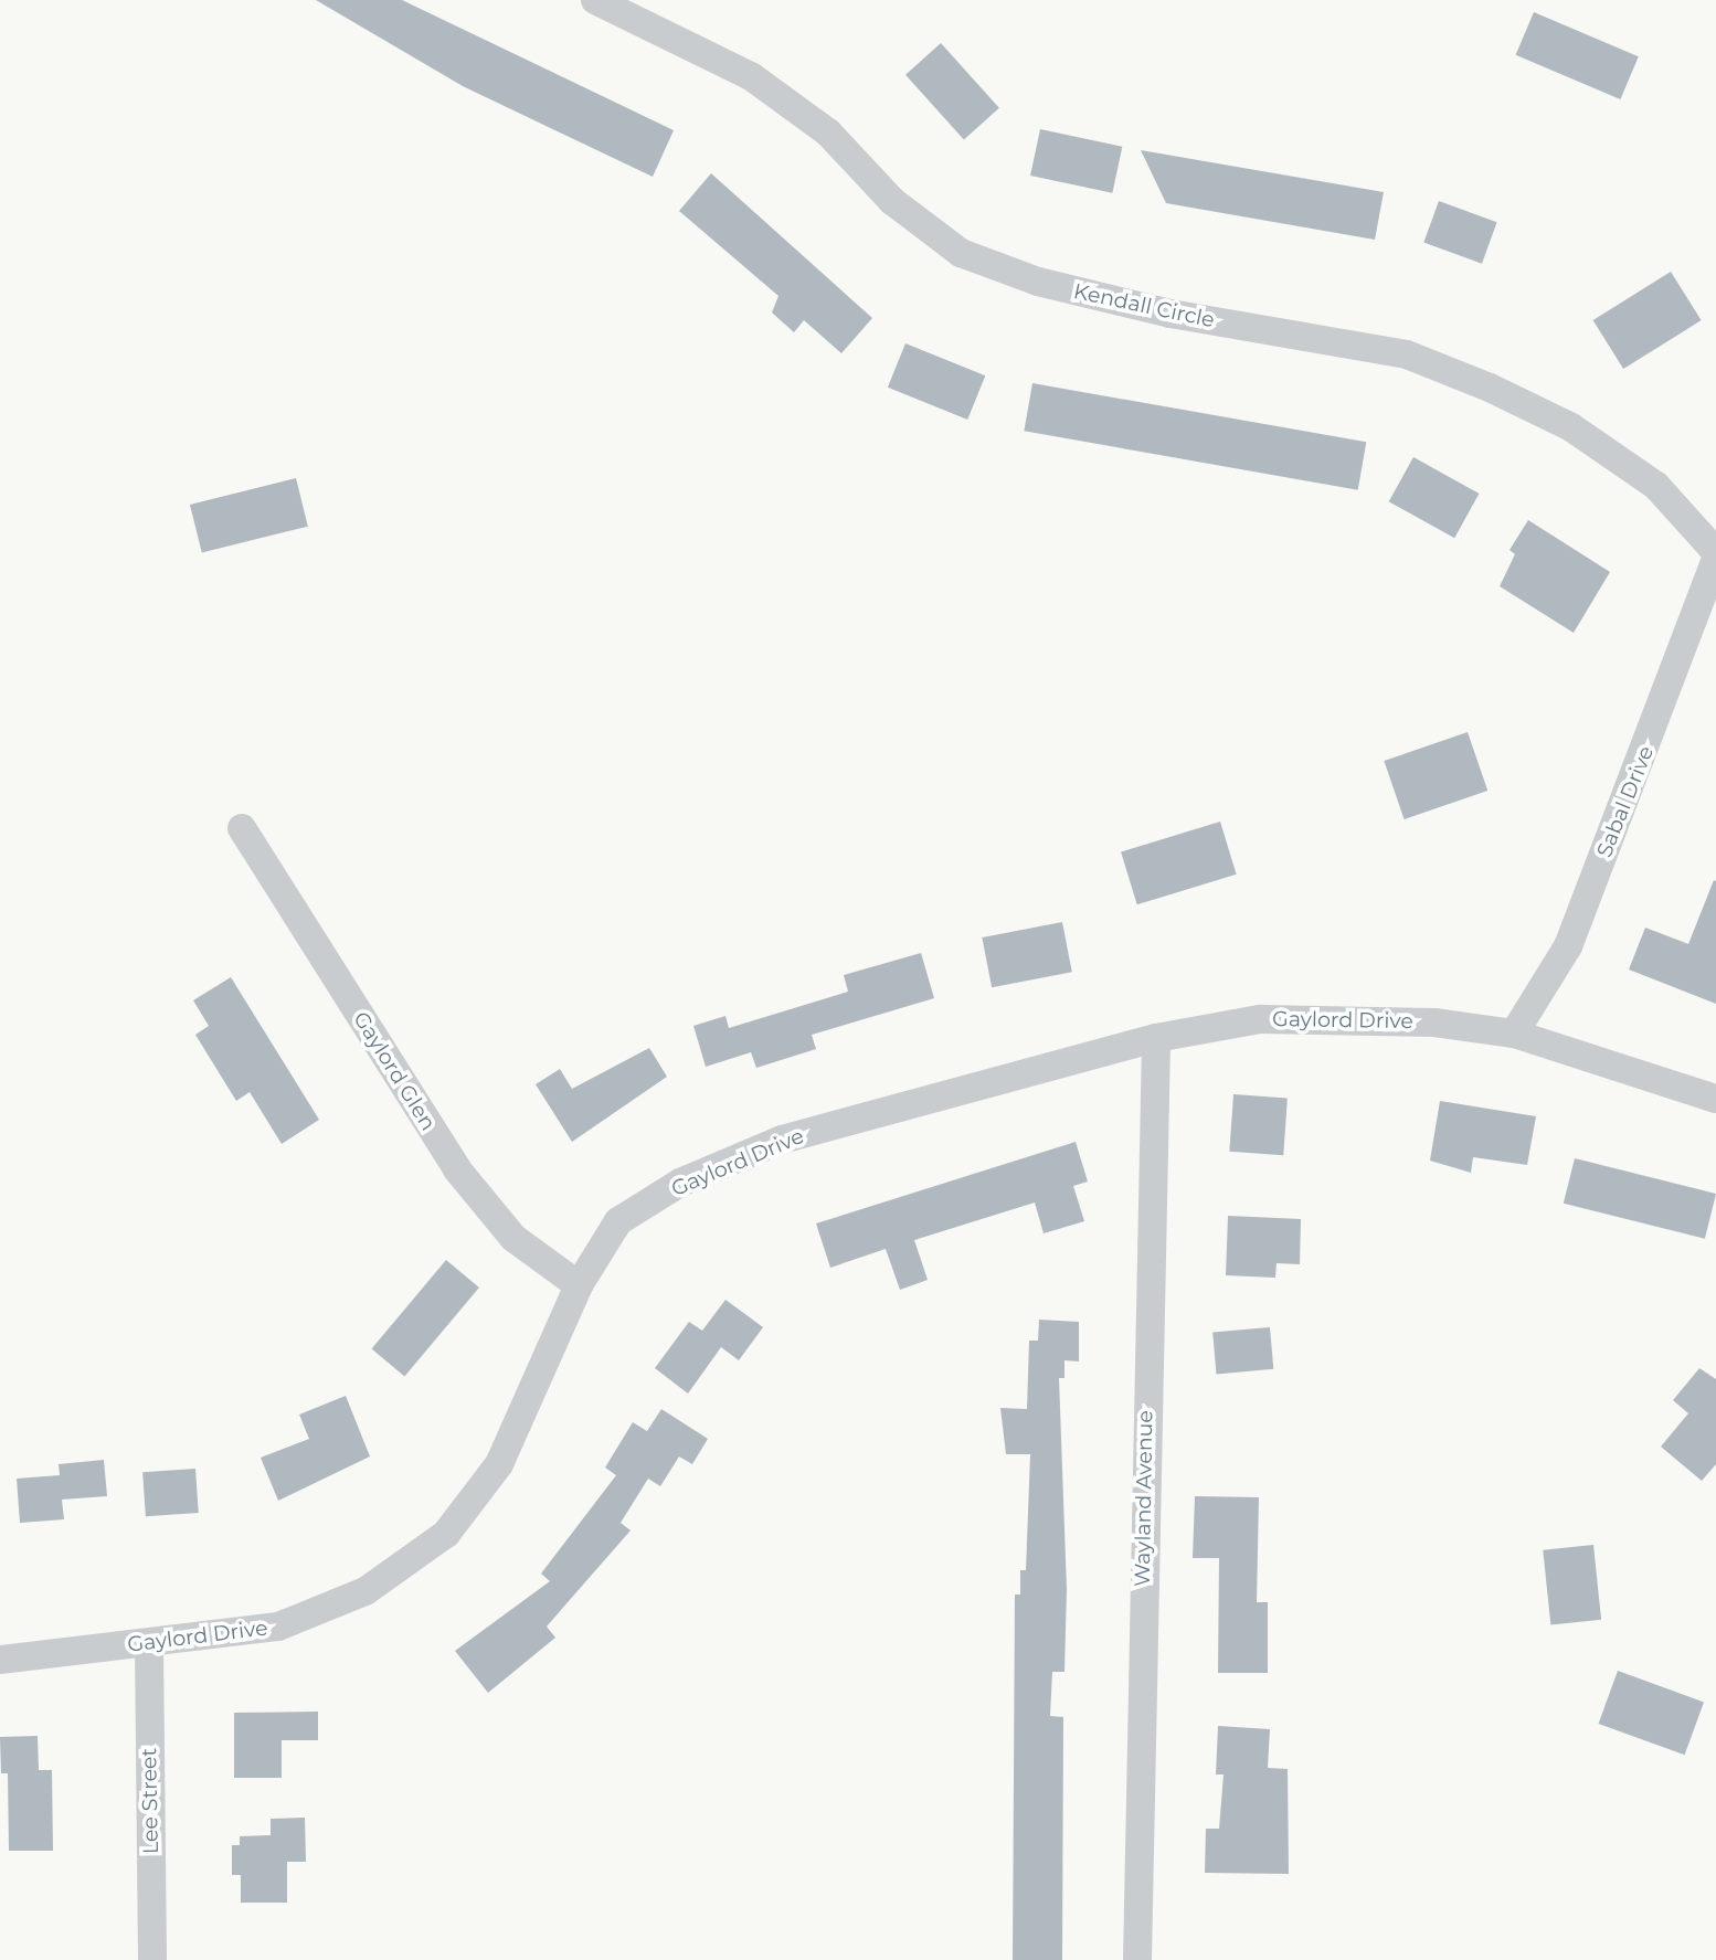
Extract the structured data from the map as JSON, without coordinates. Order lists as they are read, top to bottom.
{
  "streets": {
    "street": [
      "Kendall Circle",
      "Sabal Drive",
      "Gaylord Drive",
      "Gaylord Glen",
      "Wayland Avenue",
      "Lee Street"
    ]
  },
  "crossings": [
    ["Sabal Drive", "Gaylord Drive"],
    ["Gaylord Drive", "Gaylord Glen"],
    ["Gaylord Drive", "Wayland Avenue"],
    ["Gaylord Drive", "Lee Street"]
  ]
}
